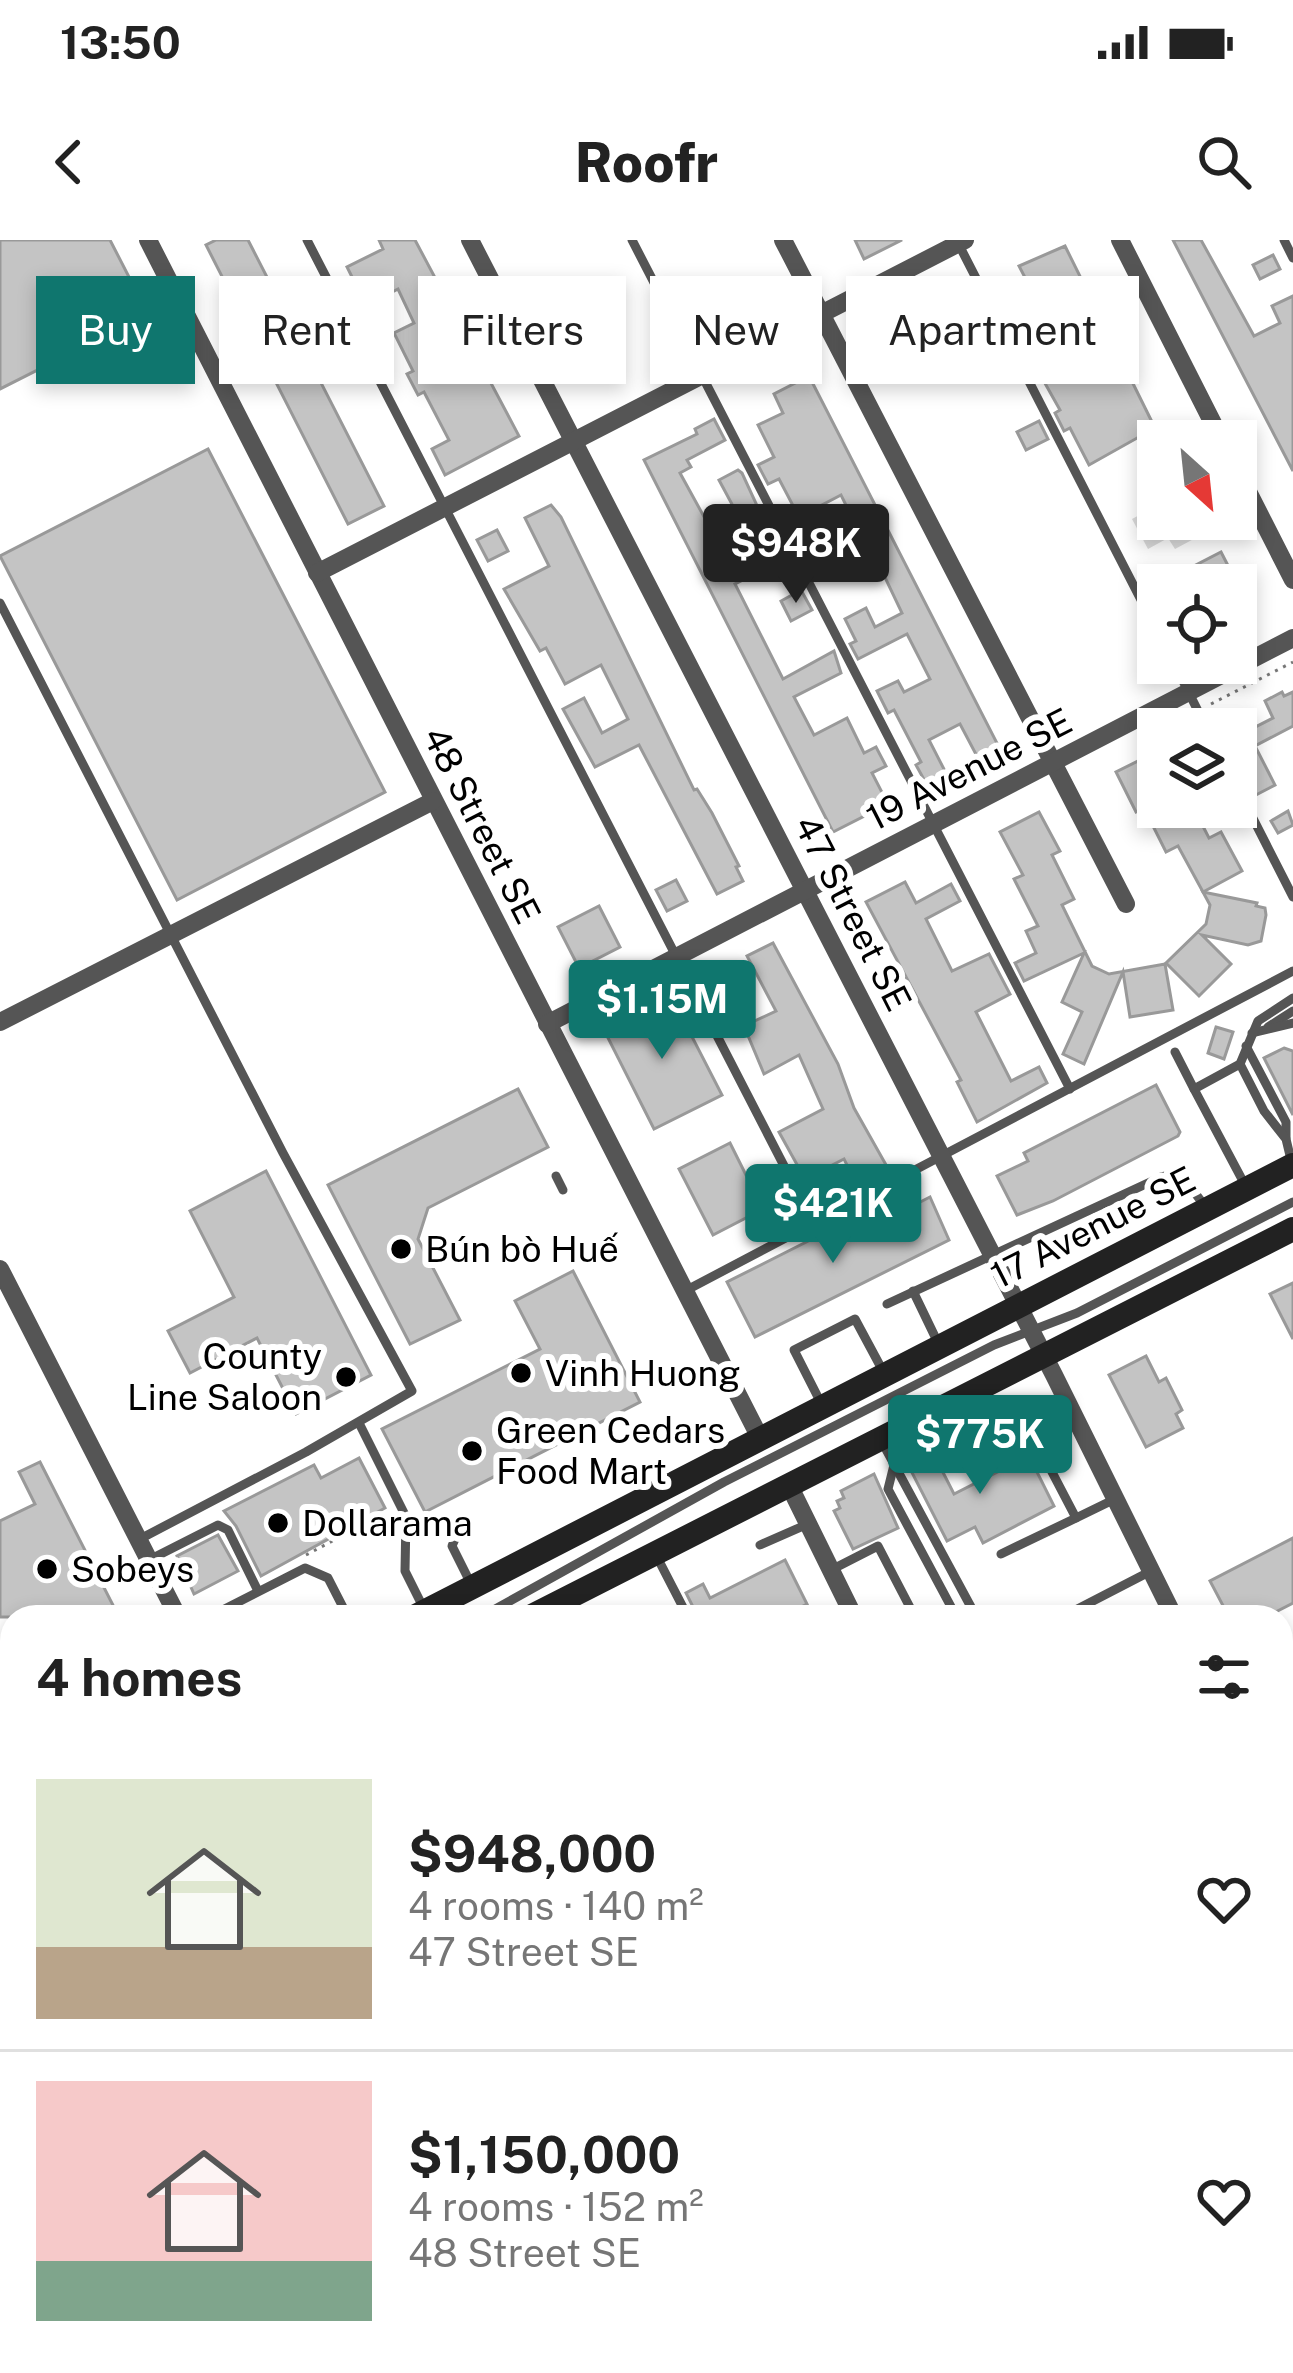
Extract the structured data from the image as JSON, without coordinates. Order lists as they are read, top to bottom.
{
  "streets": {
    "main road": ["17 Avenue SE"],
    "street": ["19 Avenue SE", "48 Street SE", "47 Street SE"]
  },
  "crossings": [
    ["19 Avenue SE", "48 Street SE"],
    ["19 Avenue SE", "47 Street SE"],
    ["48 Street SE", "17 Avenue SE"],
    ["47 Street SE", "17 Avenue SE"]
  ],
  "places": [
    "Bún bò Huế",
    "Vinh Huong",
    "County Line Saloon",
    "Green Cedars Food Mart",
    "Dollarama",
    "Sobeys"
  ],
  "north": "bottom right",
  "page": {
    "status": "13:50",
    "header": "Roofr",
    "chip": [
      "Buy",
      "Rent",
      "Filters",
      "New",
      "Apartment"
    ],
    "price": [
      "$948K",
      "$1.15M",
      "$421K",
      "$775K"
    ],
    "heading": "4 homes",
    "list": [
      {
        "name": "$948,000",
        "note": "4 rooms · 140 m² · 47 Street SE"
      },
      {
        "name": "$1,150,000",
        "note": "4 rooms · 152 m² · 48 Street SE"
      }
    ]
  }
}
